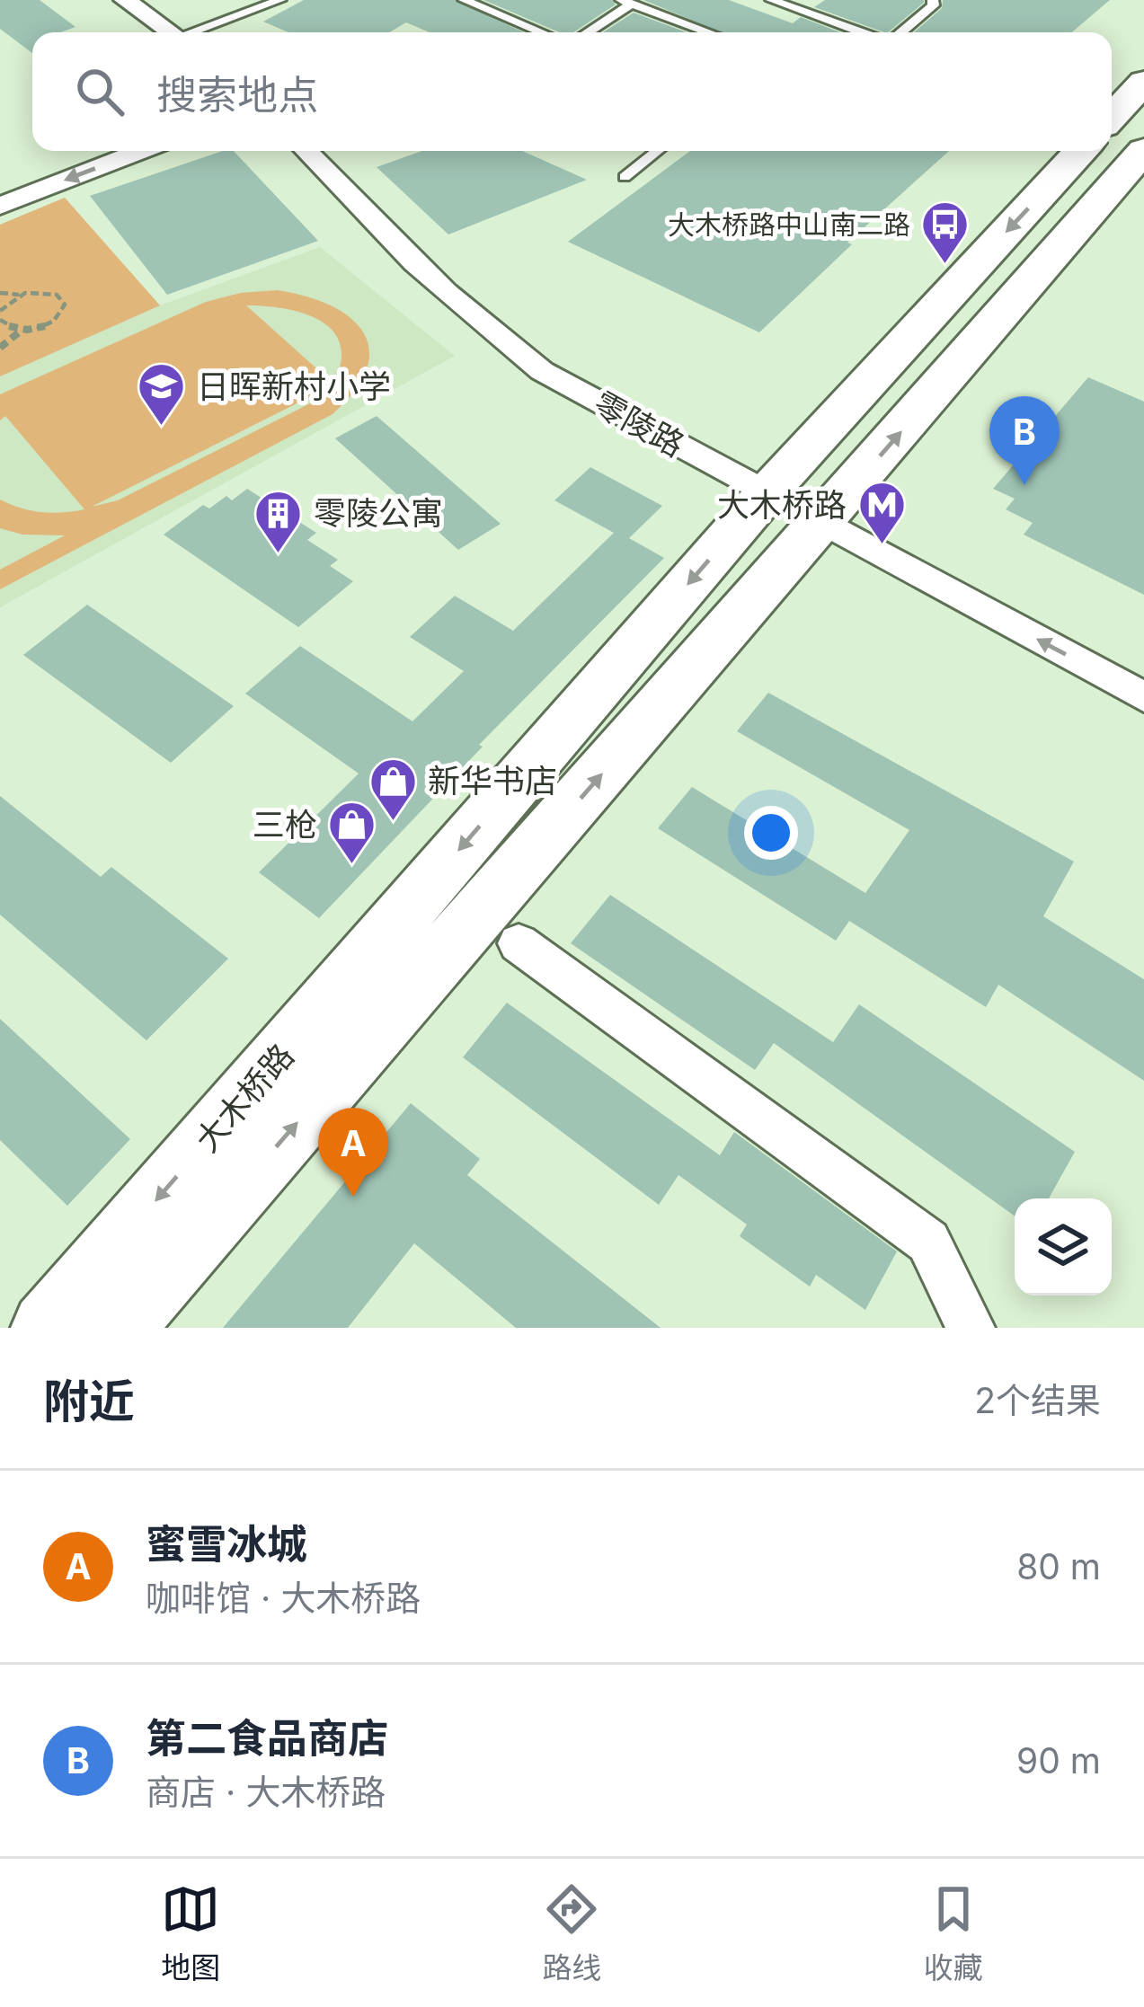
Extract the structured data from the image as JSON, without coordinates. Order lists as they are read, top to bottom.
{
  "streets": {
    "street": ["零陵路", "大木桥路"]
  },
  "crossings": [
    ["零陵路", "大木桥路"]
  ],
  "one_way": ["零陵路"],
  "places": {
    "bus stop": ["大木桥路中山南二路"],
    "school or university": ["日晖新村小学"],
    "metro station": ["大木桥路"],
    "building": ["零陵公寓"],
    "shop": ["新华书店", "三枪"]
  },
  "page": {
    "search": "搜索地点",
    "pins": ["B", "A"],
    "heading": ["附近", "2个结果"],
    "list": [
      {
        "mark": "A",
        "name": "蜜雪冰城",
        "note": "咖啡馆 · 大木桥路",
        "value": "80 m"
      },
      {
        "mark": "B",
        "name": "第二食品商店",
        "note": "商店 · 大木桥路",
        "value": "90 m"
      }
    ],
    "nav": ["地图", "路线", "收藏"]
  }
}
